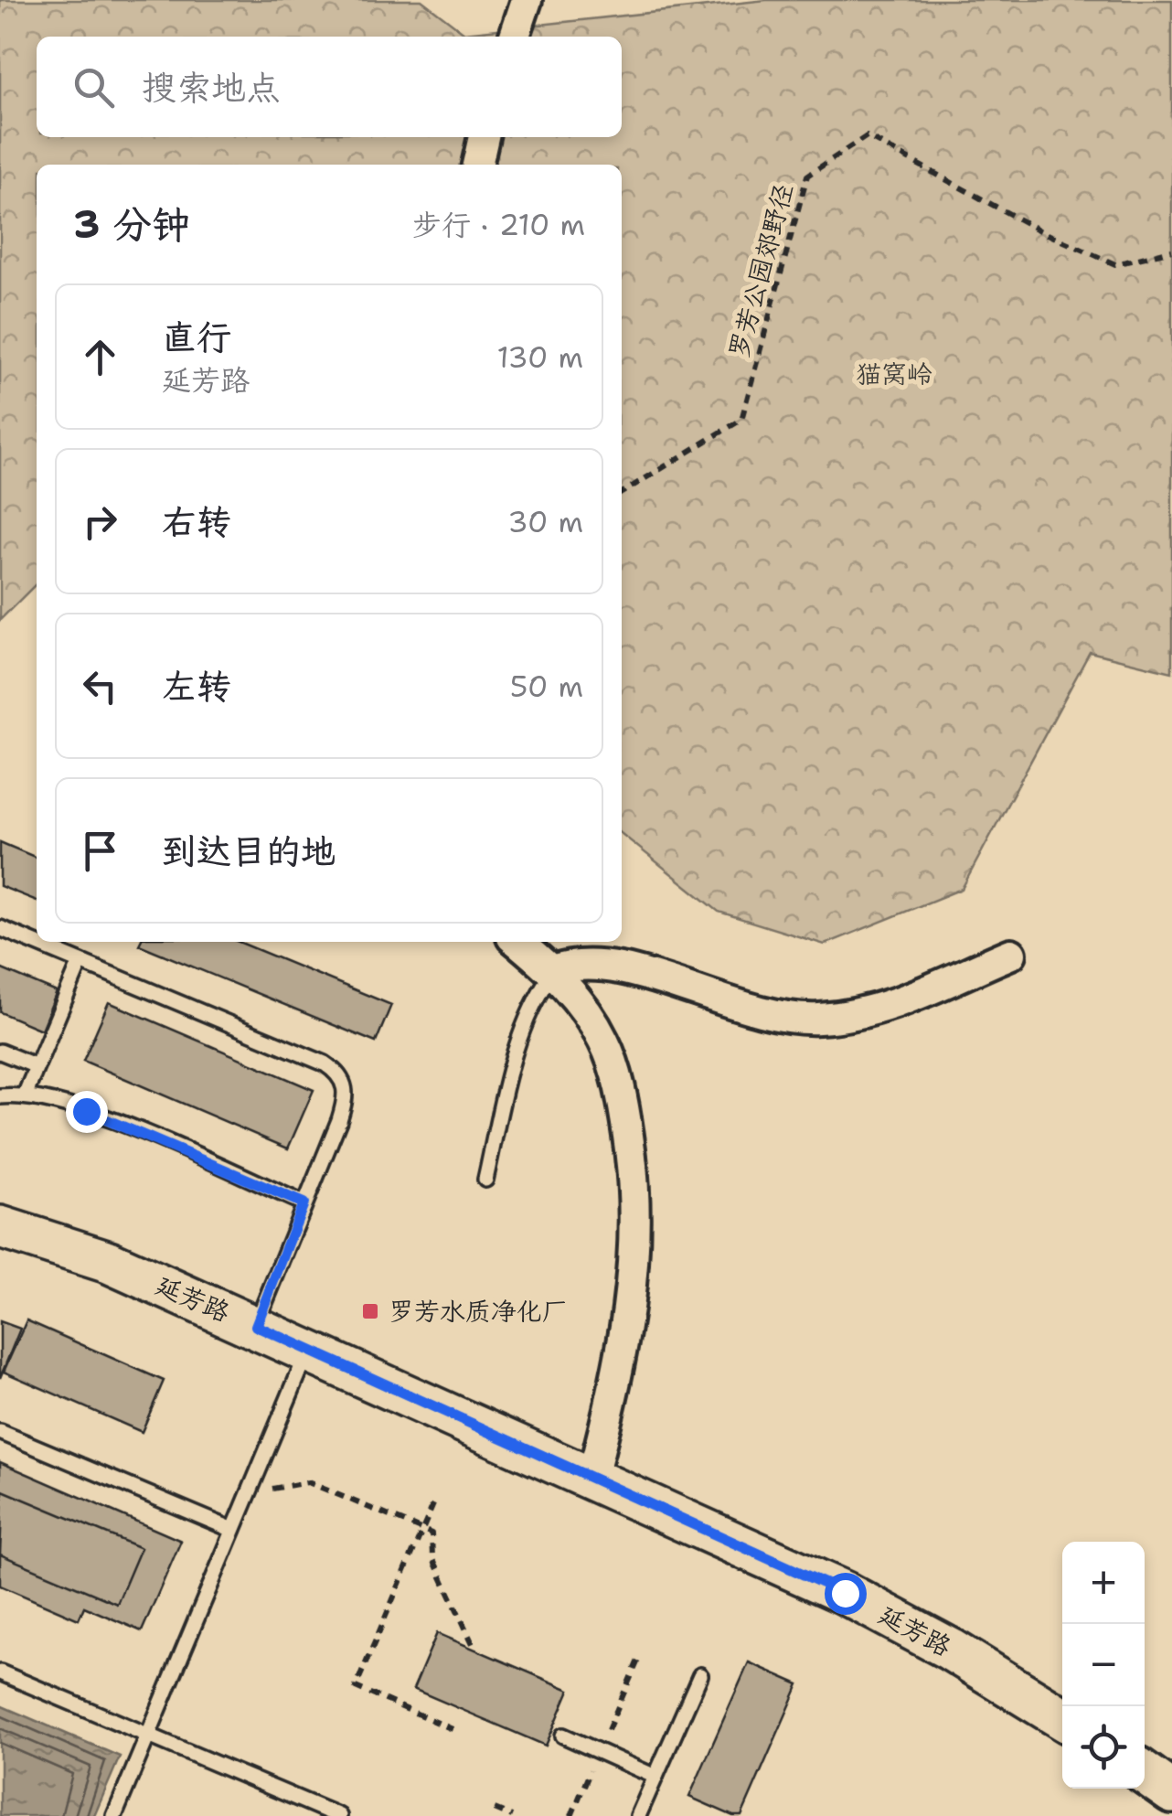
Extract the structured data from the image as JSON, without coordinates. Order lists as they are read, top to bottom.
{
  "streets": {
    "main road": ["延芳路"],
    "path": ["罗芳公园郊野径"]
  },
  "parks": ["猫窝岭"],
  "places": {
    "transit": ["罗芳水质净化厂"]
  },
  "page": {
    "search": "搜索地点",
    "heading": ["3 分钟", "步行 · 210 m"],
    "list": [
      ["直行", "延芳路", "130 m"],
      ["右转", "30 m"],
      ["左转", "50 m"],
      "到达目的地"
    ],
    "map_buttons": ["+", "−"]
  }
}
